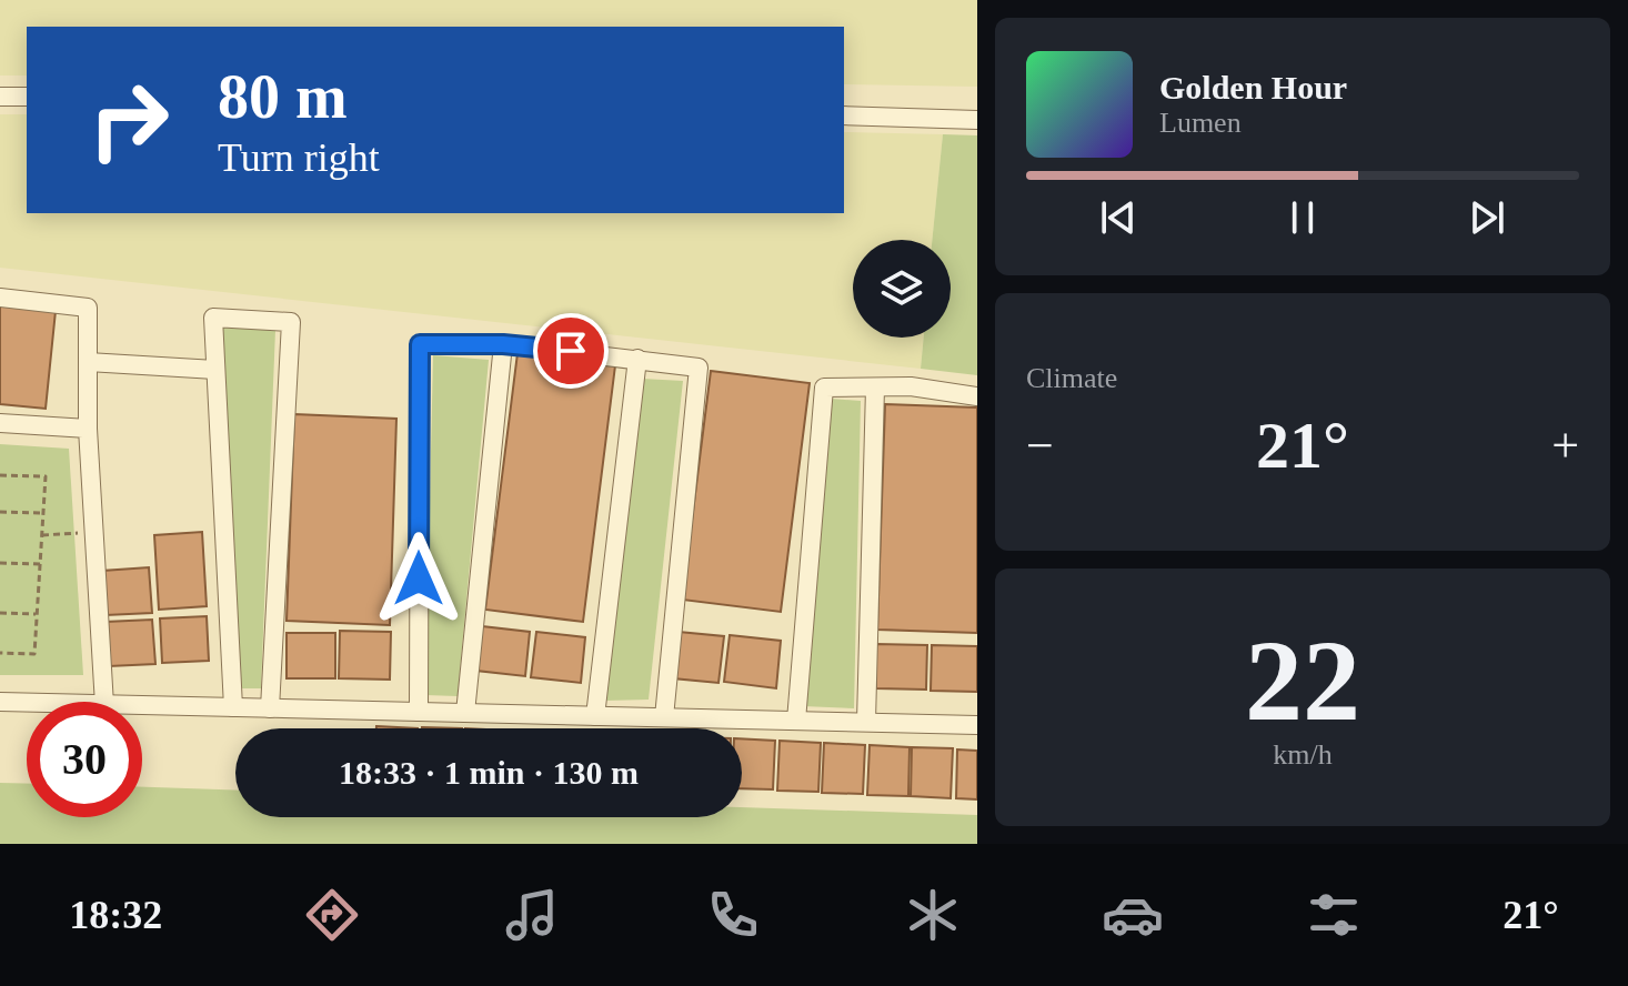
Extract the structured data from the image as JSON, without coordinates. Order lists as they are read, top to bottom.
{
  "page": {
    "turn": ["80 m", "Turn right"],
    "song": ["Golden Hour", "Lumen"],
    "tile": [
      "Climate",
      ["22", "km/h"]
    ],
    "heat": ["−", "21°", "+"],
    "limit": "30",
    "trip": "18:33 · 1 min · 130 m",
    "tabs": ["18:32", "21°"]
  }
}
